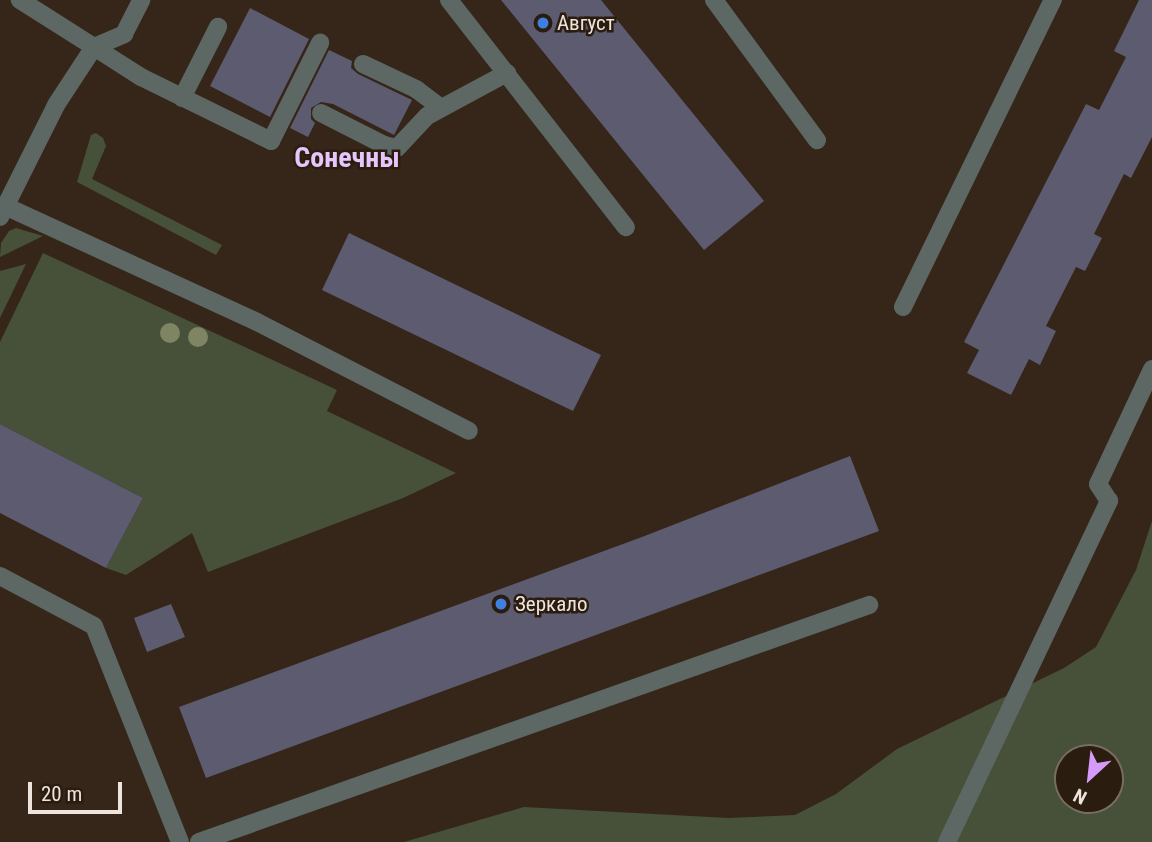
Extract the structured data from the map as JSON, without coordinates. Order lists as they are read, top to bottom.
{
  "districts": ["Сонечны"],
  "places": ["Август", "Зеркало"],
  "scale_bar": "20 m",
  "north": "bottom left"
}
